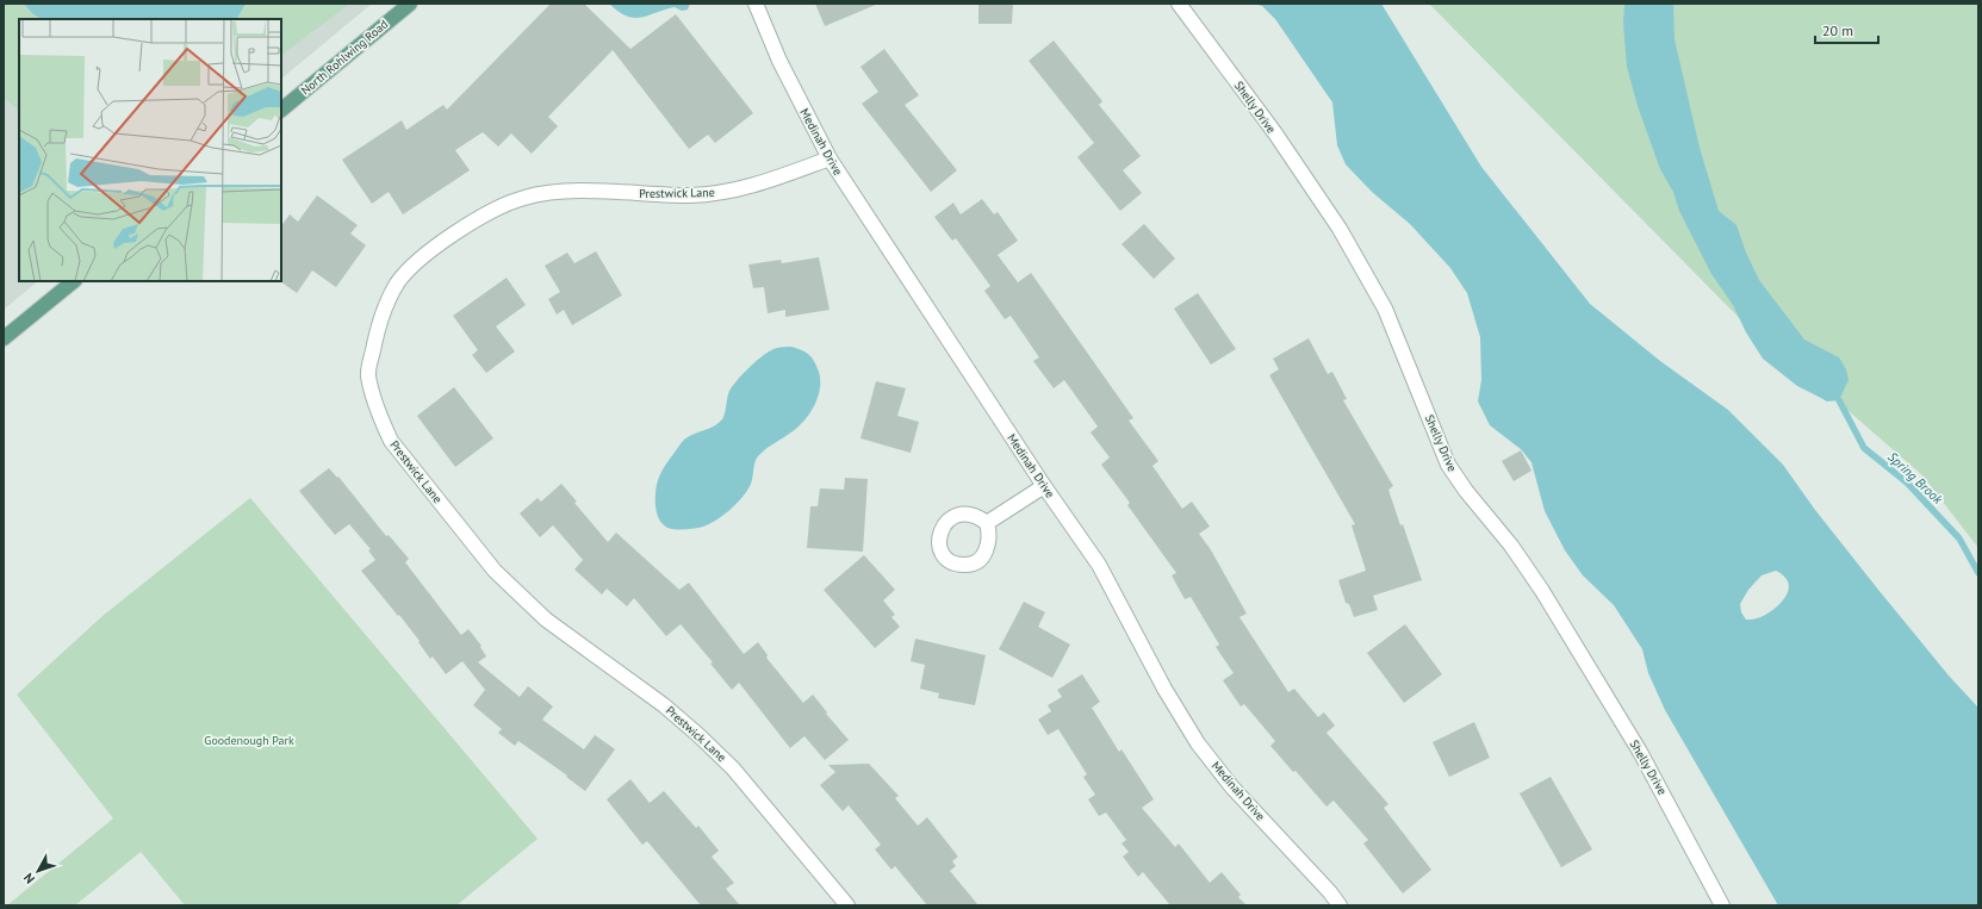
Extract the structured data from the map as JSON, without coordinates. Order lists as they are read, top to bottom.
{
  "streets": {
    "main road": ["North Rohlwing Road"],
    "street": ["Shelly Drive", "Medinah Drive", "Prestwick Lane"]
  },
  "crossings": [
    ["Medinah Drive", "Prestwick Lane"]
  ],
  "water": ["Spring Brook"],
  "parks": ["Goodenough Park"],
  "scale_bar": "20 m",
  "north": "bottom left"
}
